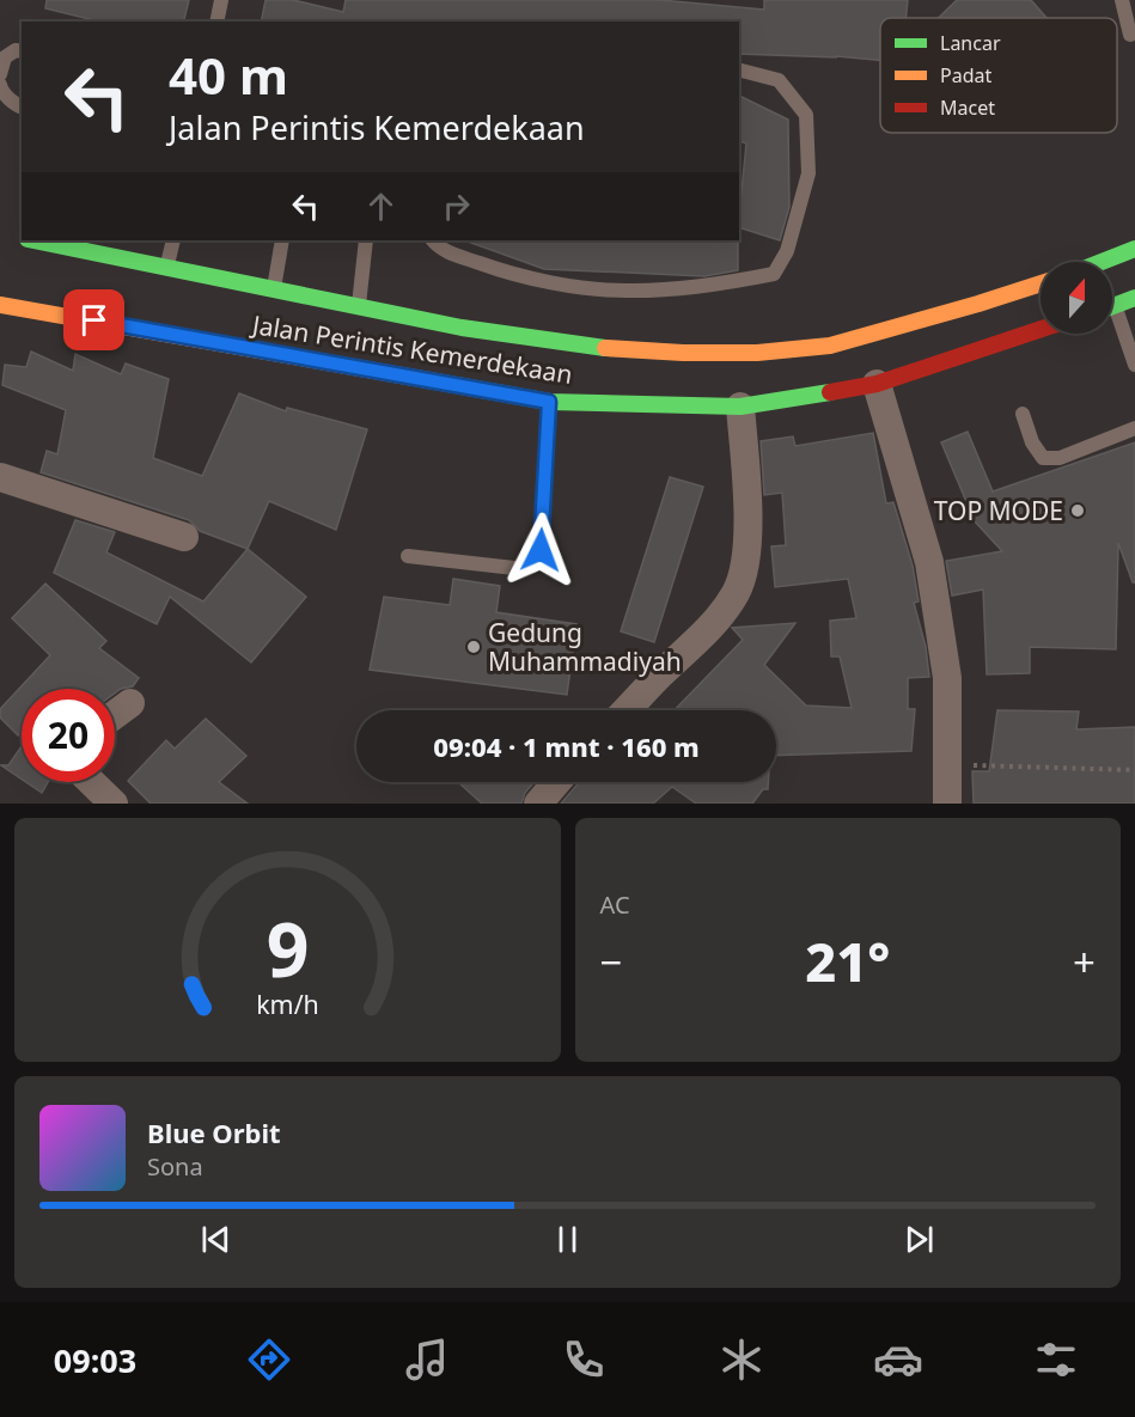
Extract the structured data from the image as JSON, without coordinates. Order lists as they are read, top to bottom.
{
  "streets": {
    "highway": ["Jalan Perintis Kemerdekaan"]
  },
  "places": ["TOP MODE", "Gedung Muhammadiyah"],
  "legend": ["Lancar", "Padat", "Macet"],
  "north": "top",
  "page": {
    "turn": ["40 m", "Jalan Perintis Kemerdekaan"],
    "limit": "20",
    "trip": "09:04 · 1 mnt · 160 m",
    "tile": "AC",
    "heat": ["−", "21°", "+"],
    "song": ["Blue Orbit", "Sona"],
    "tabs": "09:03",
    "gauge": ["9", "km/h"]
  }
}
